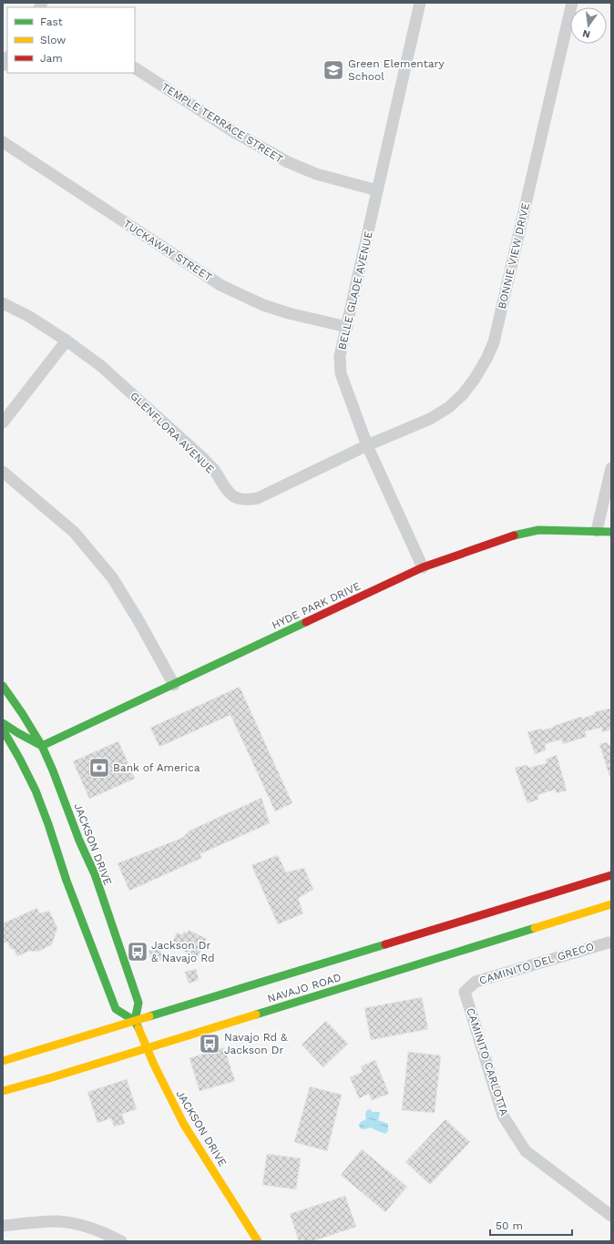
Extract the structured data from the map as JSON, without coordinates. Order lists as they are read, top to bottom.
{
  "streets": {
    "main road": ["HYDE PARK DRIVE", "JACKSON DRIVE", "NAVAJO ROAD"],
    "street": [
      "TEMPLE TERRACE STREET",
      "TUCKAWAY STREET",
      "BONNIE VIEW DRIVE",
      "BELLE GLADE AVENUE",
      "GLENFLORA AVENUE",
      "CAMINITO DEL GRECO",
      "CAMINITO CARLOTTA"
    ]
  },
  "crossings": [
    ["TEMPLE TERRACE STREET", "BELLE GLADE AVENUE"],
    ["TUCKAWAY STREET", "BELLE GLADE AVENUE"],
    ["BONNIE VIEW DRIVE", "BELLE GLADE AVENUE"],
    ["BONNIE VIEW DRIVE", "GLENFLORA AVENUE"],
    ["BELLE GLADE AVENUE", "GLENFLORA AVENUE"],
    ["BELLE GLADE AVENUE", "HYDE PARK DRIVE"],
    ["HYDE PARK DRIVE", "JACKSON DRIVE"],
    ["JACKSON DRIVE", "NAVAJO ROAD"],
    ["CAMINITO DEL GRECO", "CAMINITO CARLOTTA"]
  ],
  "places": {
    "school or university": ["Green Elementary School"],
    "bank": ["Bank of America"],
    "bus stop": ["Jackson Dr & Navajo Rd", "Navajo Rd & Jackson Dr"]
  },
  "legend": ["Fast", "Slow", "Jam"],
  "scale_bar": "50 m",
  "north": "bottom"
}
